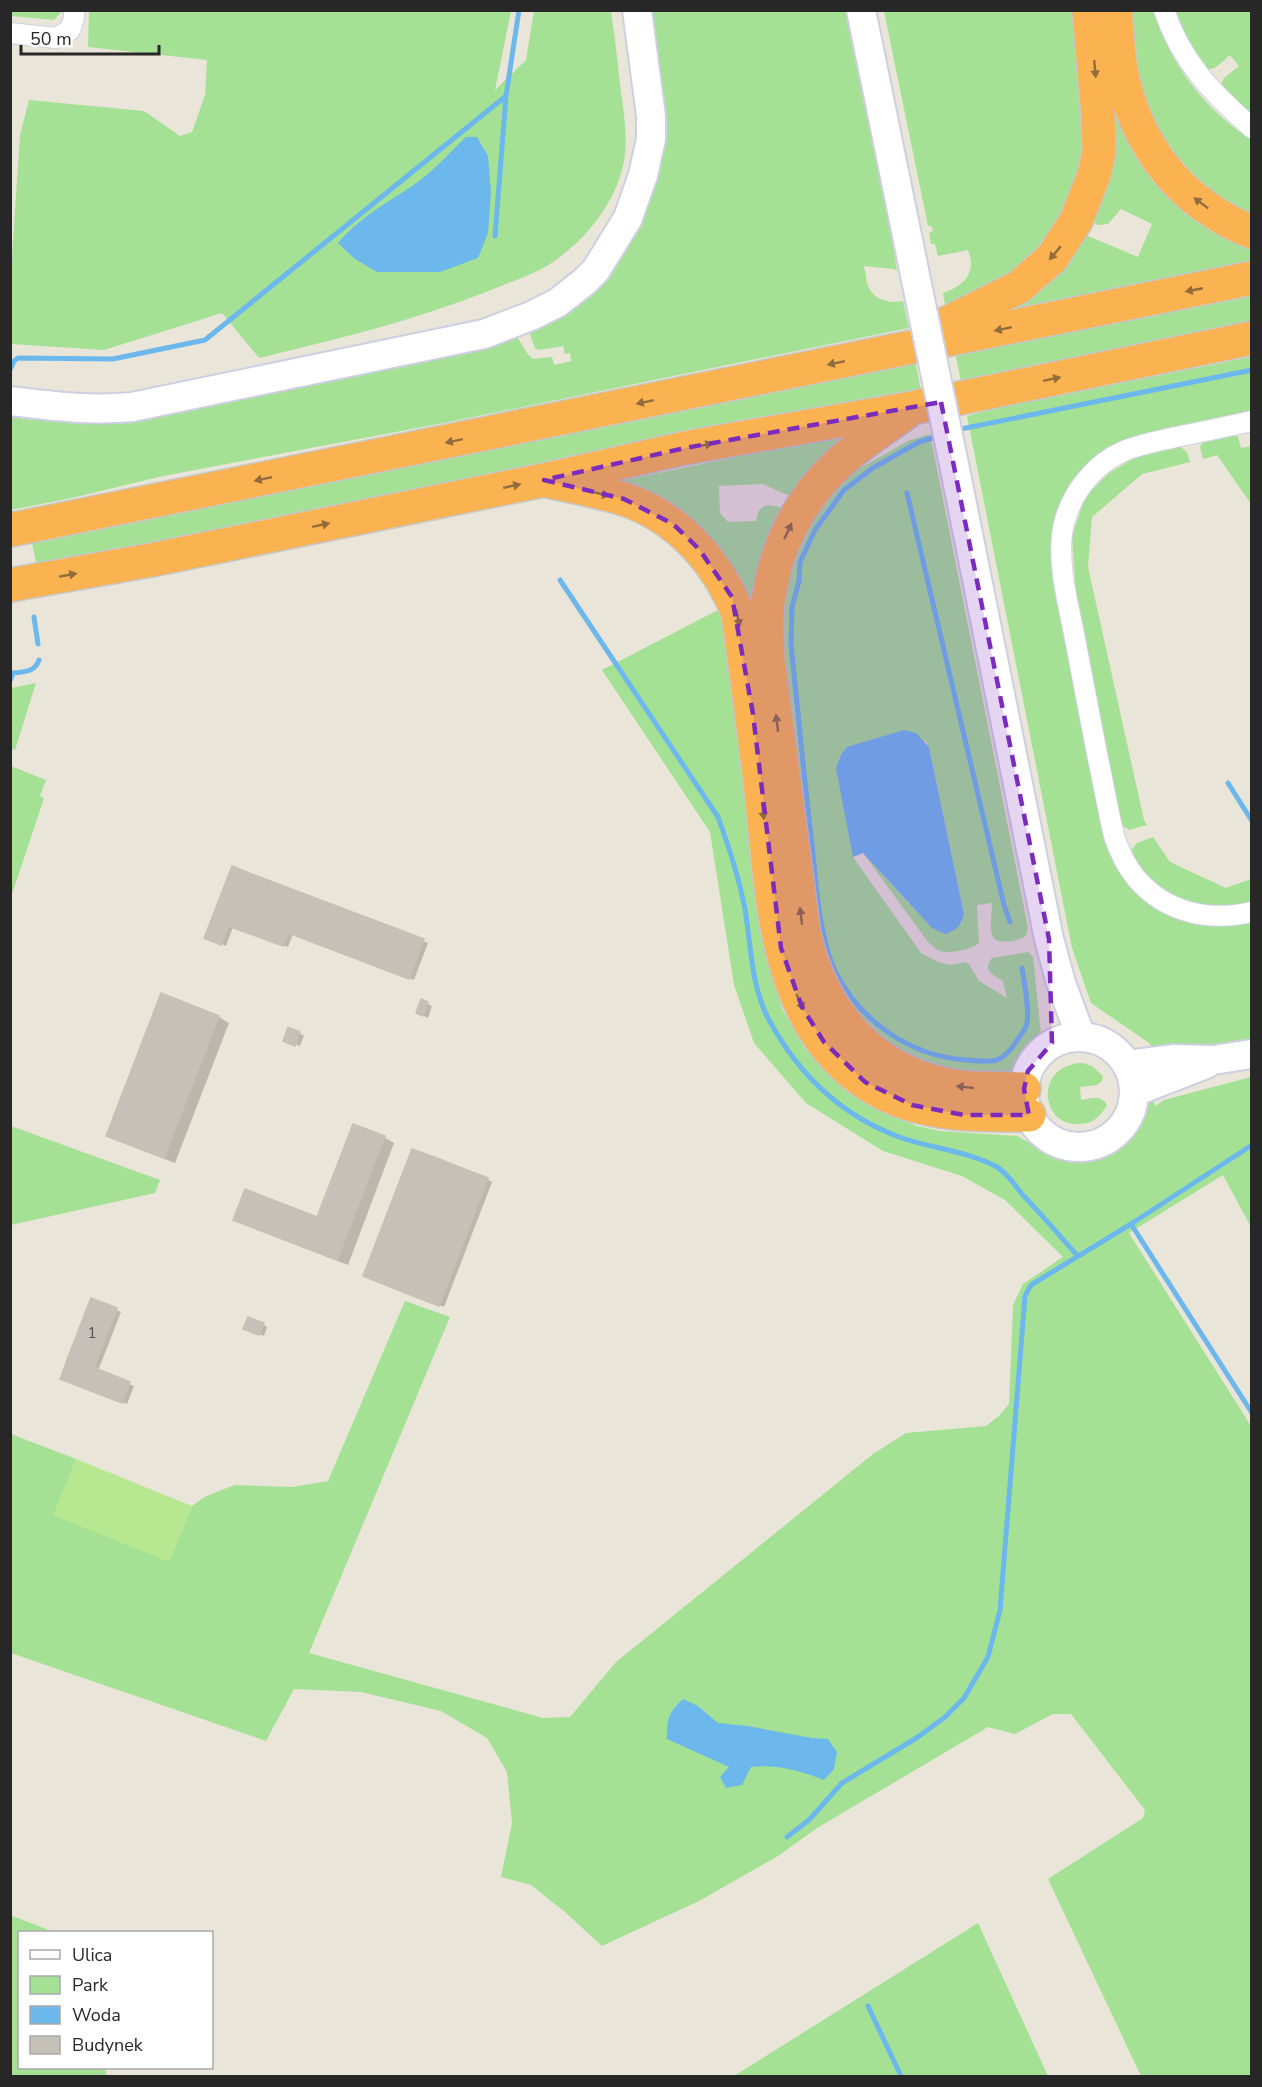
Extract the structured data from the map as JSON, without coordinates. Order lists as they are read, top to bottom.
{
  "house_numbers": ["1"],
  "legend": [
    "Ulica",
    "Park",
    "Woda",
    "Budynek"
  ],
  "scale_bar": "50 m"
}
